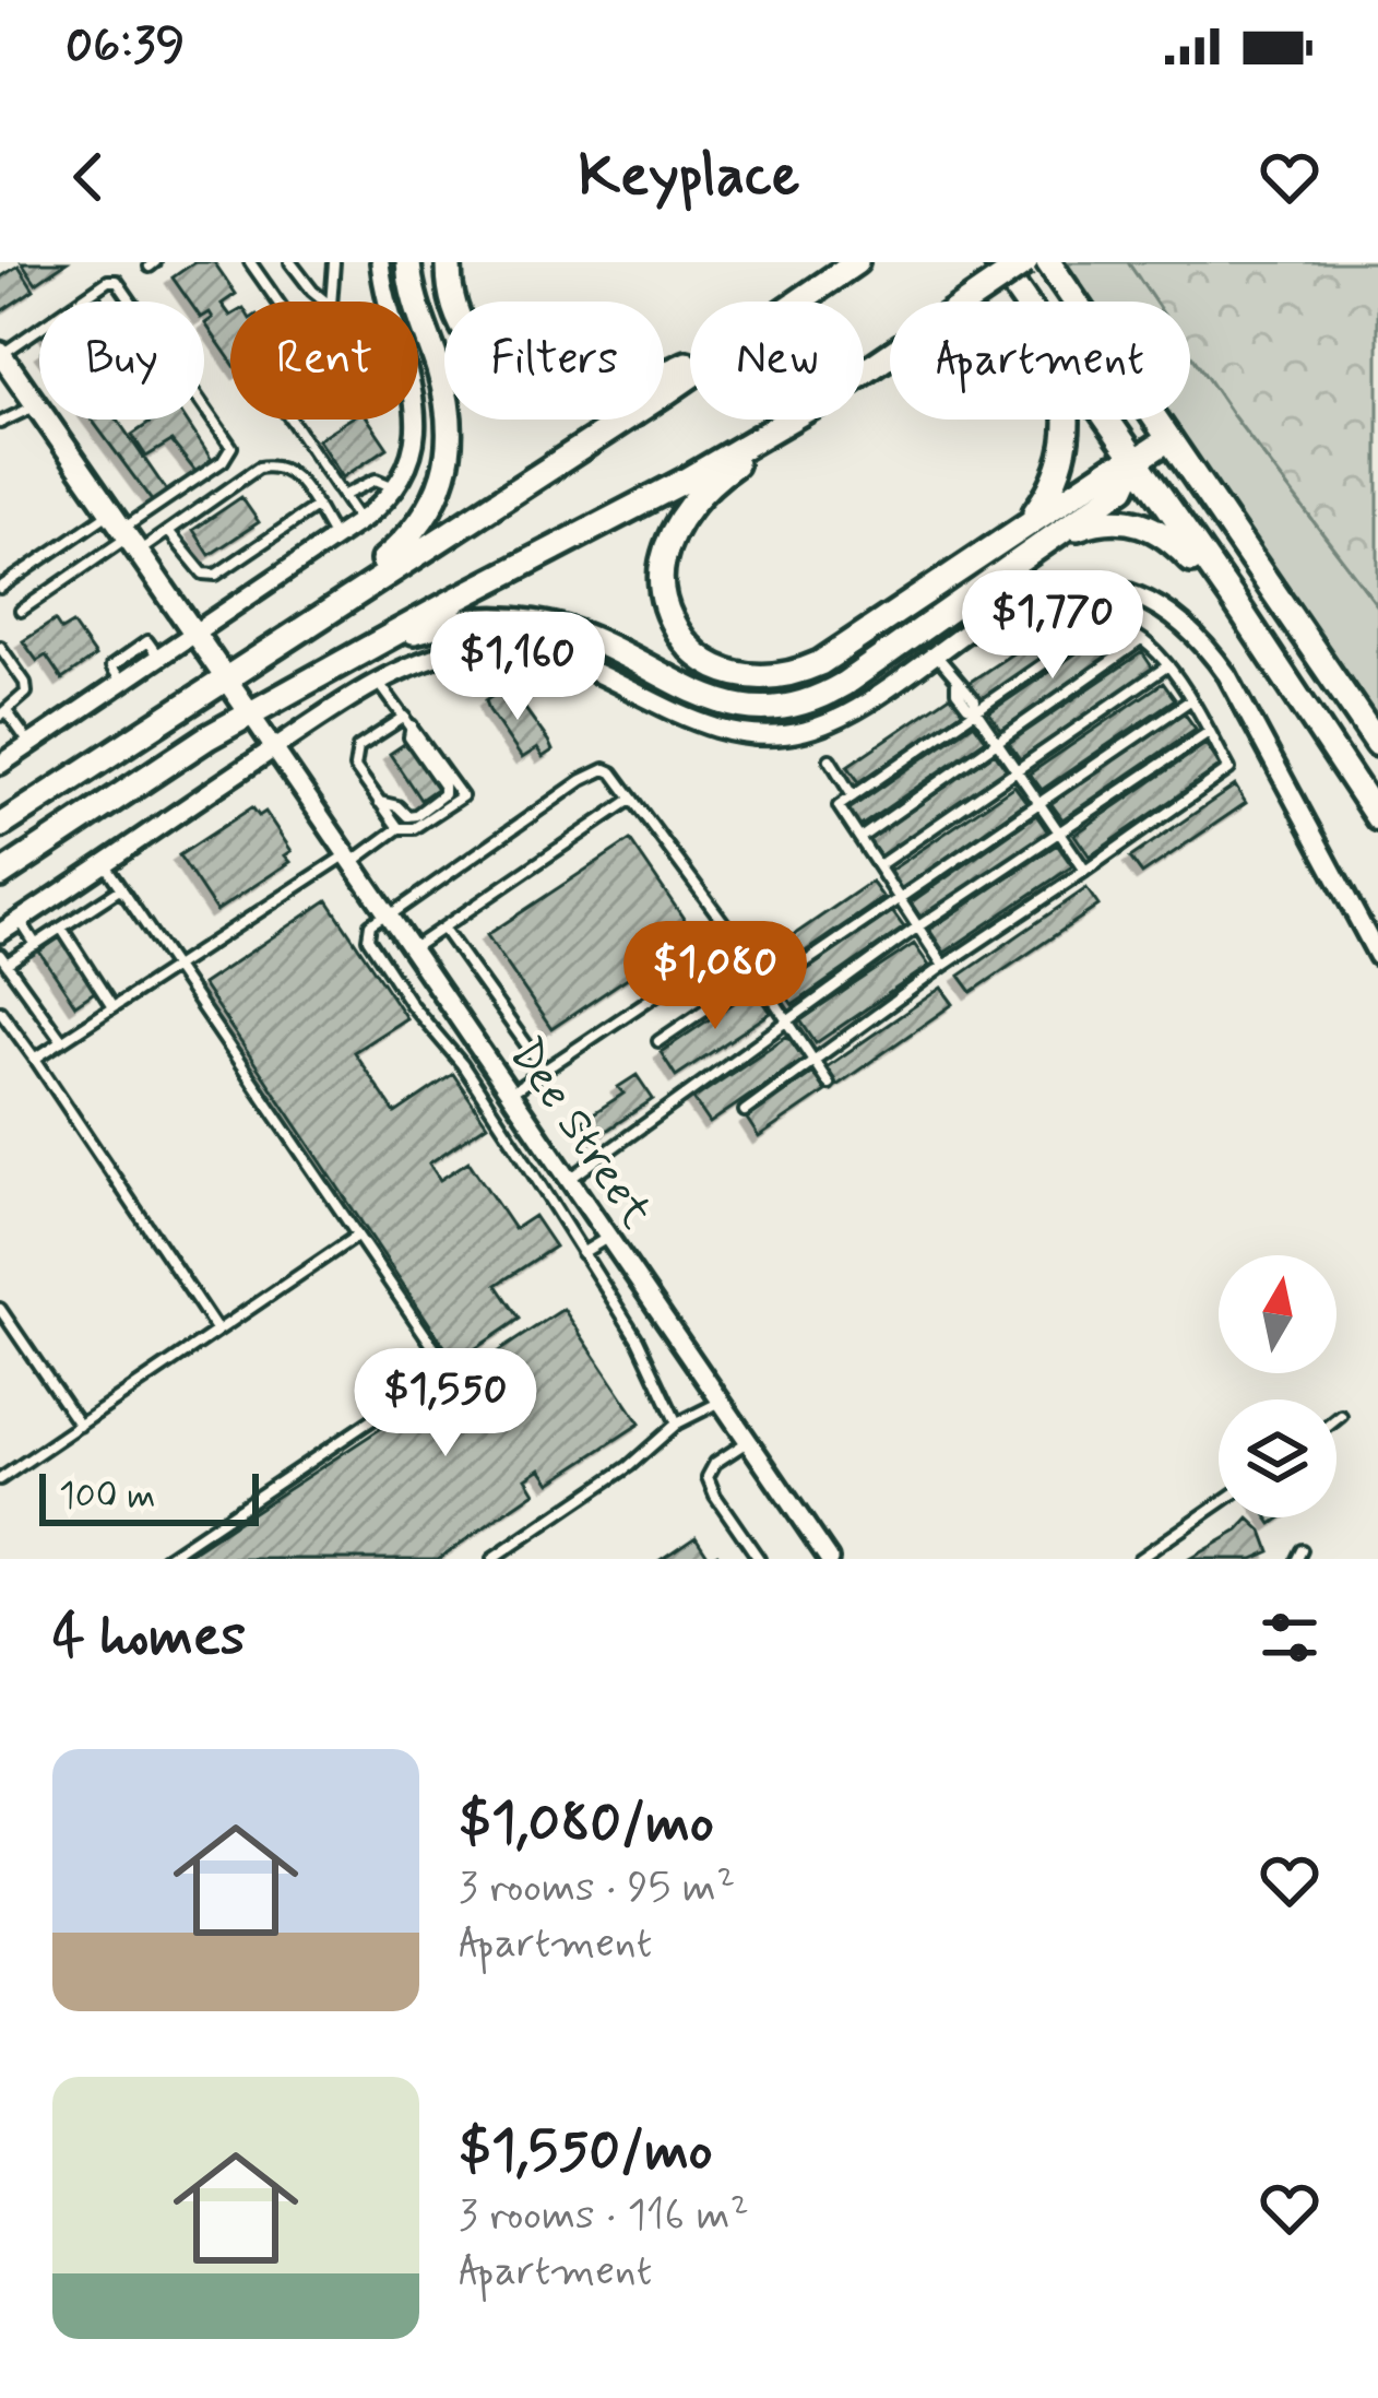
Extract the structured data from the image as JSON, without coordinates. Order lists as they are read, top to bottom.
{
  "streets": {
    "street": ["Dee Street"]
  },
  "scale_bar": "100 m",
  "north": "top",
  "page": {
    "status": "06:39",
    "header": "Keyplace",
    "chip": [
      "Buy",
      "Rent",
      "Filters",
      "New",
      "Apartment"
    ],
    "price": [
      "$1,770",
      "$1,160",
      "$1,080",
      "$1,550"
    ],
    "scale": "100 m",
    "heading": "4 homes",
    "list": [
      {
        "name": "$1,080/mo",
        "note": "3 rooms · 95 m² · Apartment"
      },
      {
        "name": "$1,550/mo",
        "note": "3 rooms · 116 m² · Apartment"
      }
    ]
  }
}
